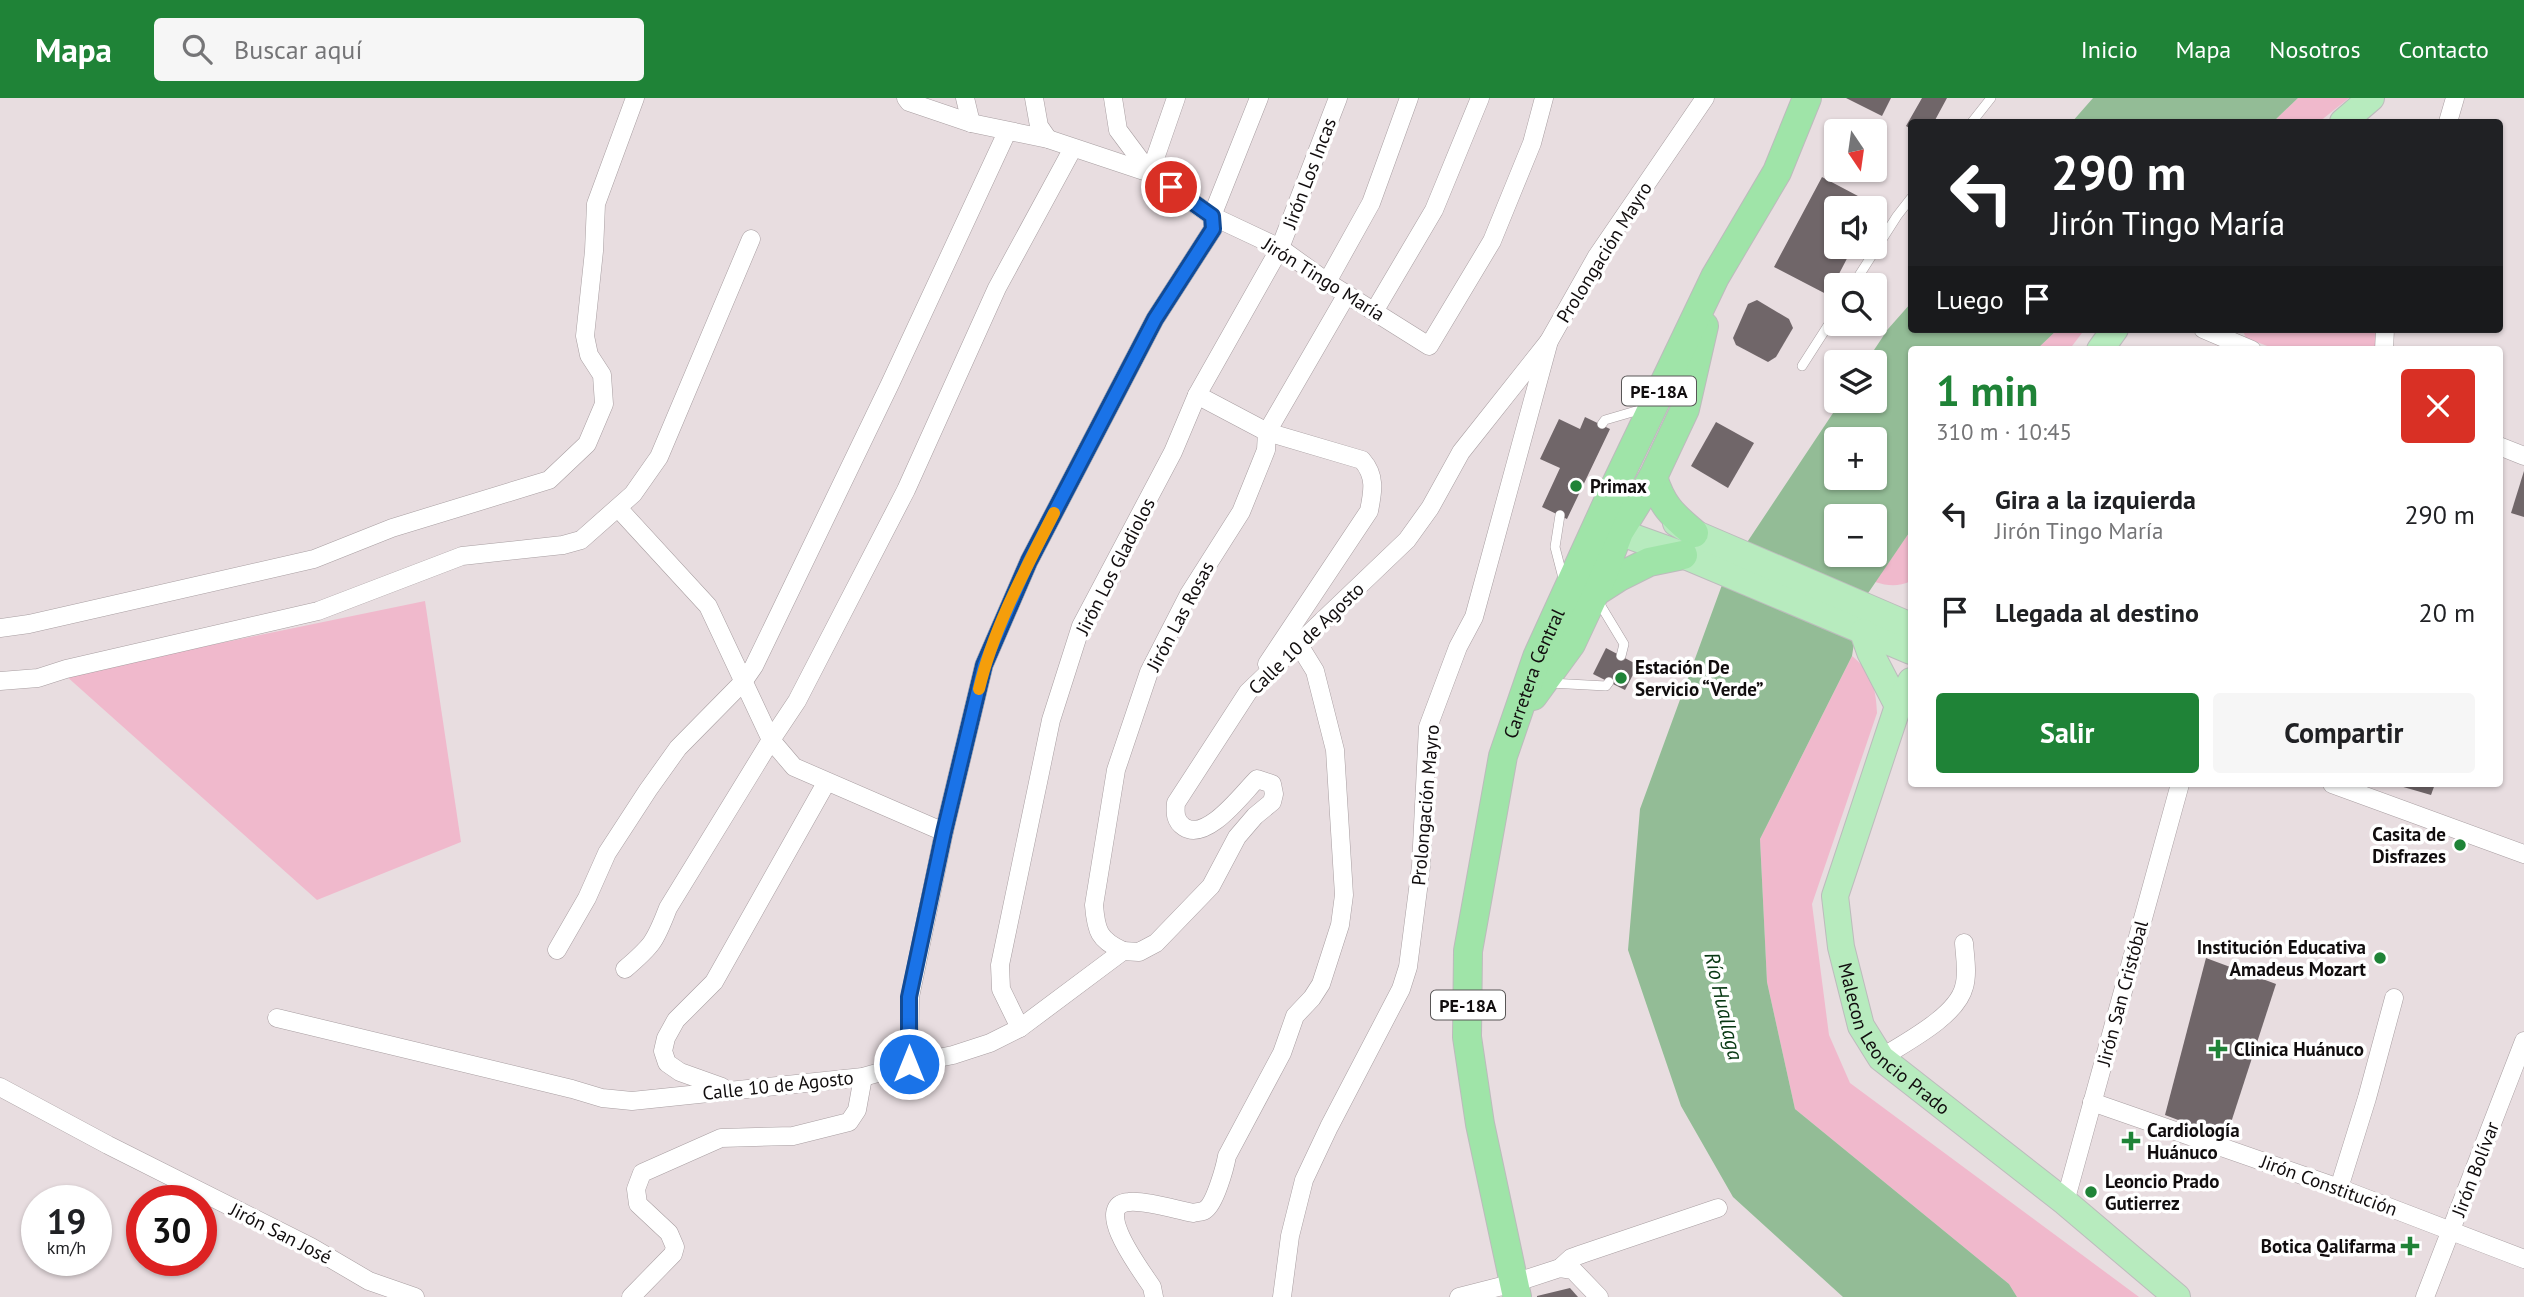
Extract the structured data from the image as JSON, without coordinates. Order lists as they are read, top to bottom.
{
  "streets": {
    "highway": ["PE-18A", "Carretera Central"],
    "main road": ["Malecon Leoncio Prado"],
    "street": [
      "Jirón Los Incas",
      "Prolongación Mayro",
      "Jirón Tingo María",
      "Jirón Los Gladiolos",
      "Jirón Las Rosas",
      "Calle 10 de Agosto",
      "Jirón San Cristóbal",
      "Jirón Bolívar",
      "Jirón Constitución",
      "Jirón San José"
    ]
  },
  "crossings": [
    ["Jirón Los Incas", "Jirón Tingo María"],
    ["Jirón Los Incas", "Jirón Los Gladiolos"],
    ["Prolongación Mayro", "Calle 10 de Agosto"],
    ["Jirón Tingo María", "Jirón Los Gladiolos"],
    ["Jirón Tingo María", "Jirón Las Rosas"],
    ["PE-18A", "Carretera Central"],
    ["Jirón Los Gladiolos", "Calle 10 de Agosto"],
    ["Jirón Las Rosas", "Calle 10 de Agosto"],
    ["Jirón San Cristóbal", "Malecon Leoncio Prado"],
    ["Jirón San Cristóbal", "Jirón Constitución"],
    ["Jirón Bolívar", "Jirón Constitución"]
  ],
  "water": ["Río Huallaga"],
  "places": {
    "other": [
      "Primax",
      "Estación De Servicio “Verde”",
      "Casita de Disfrazes",
      "Institución Educativa Amadeus Mozart",
      "Leoncio Prado Gutierrez"
    ],
    "health": ["Clinica Huánuco", "Cardiología Huánuco", "Botica Qalifarma"]
  },
  "north": "bottom",
  "page": {
    "header": "Mapa",
    "search": "Buscar aquí",
    "nav": [
      "Inicio",
      "Mapa",
      "Nosotros",
      "Contacto"
    ],
    "map_buttons": ["+", "−"],
    "turn": ["290 m", "Jirón Tingo María"],
    "then": "Luego",
    "heading": ["1 min", "310 m · 10:45"],
    "list": [
      {
        "name": "Gira a la izquierda",
        "note": "Jirón Tingo María",
        "value": "290 m"
      },
      {
        "name": "Llegada al destino",
        "value": "20 m"
      }
    ],
    "buttons": ["Salir", "Compartir"],
    "speed": "19 km/h",
    "limit": "30"
  }
}
